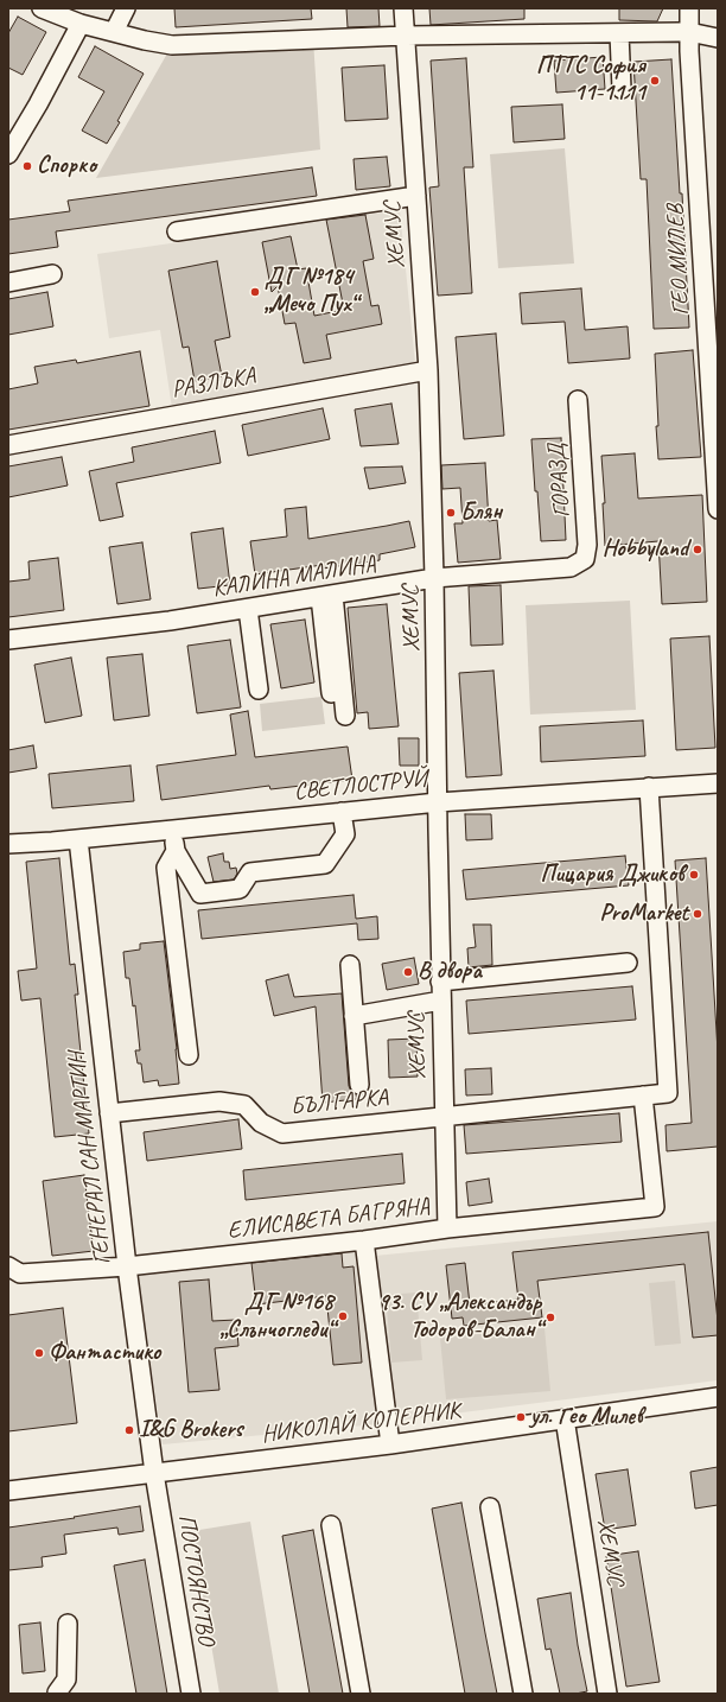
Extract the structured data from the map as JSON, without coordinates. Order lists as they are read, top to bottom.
{
  "streets": {
    "street": [
      "ХЕМУС",
      "ГЕО МИЛЕВ",
      "РАЗЛЪКА",
      "ГОРАЗД",
      "КАЛИНА МАЛИНА",
      "СВЕТЛОСТРУЙ",
      "БЪЛГАРКА",
      "ГЕНЕРАЛ САН МАРТИН",
      "ЕЛИСАВЕТА БАГРЯНА",
      "НИКОЛАЙ КОПЕРНИК",
      "ПОСТОЯНСТВО"
    ]
  },
  "crossings": [
    ["ХЕМУС", "РАЗЛЪКА"],
    ["ХЕМУС", "КАЛИНА МАЛИНА"],
    ["ХЕМУС", "СВЕТЛОСТРУЙ"],
    ["ХЕМУС", "БЪЛГАРКА"],
    ["ХЕМУС", "ЕЛИСАВЕТА БАГРЯНА"],
    ["ХЕМУС", "НИКОЛАЙ КОПЕРНИК"],
    ["ГОРАЗД", "КАЛИНА МАЛИНА"],
    ["СВЕТЛОСТРУЙ", "БЪЛГАРКА"],
    ["СВЕТЛОСТРУЙ", "ГЕНЕРАЛ САН МАРТИН"],
    ["БЪЛГАРКА", "ГЕНЕРАЛ САН МАРТИН"],
    ["БЪЛГАРКА", "ЕЛИСАВЕТА БАГРЯНА"],
    ["ГЕНЕРАЛ САН МАРТИН", "ЕЛИСАВЕТА БАГРЯНА"],
    ["ГЕНЕРАЛ САН МАРТИН", "НИКОЛАЙ КОПЕРНИК"],
    ["ГЕНЕРАЛ САН МАРТИН", "ПОСТОЯНСТВО"],
    ["НИКОЛАЙ КОПЕРНИК", "ПОСТОЯНСТВО"]
  ],
  "places": [
    "ПТТС София 11-1111",
    "Спорко",
    "ДГ №184 „Мечо Пух“",
    "Блян",
    "Hobbyland",
    "Пицария Джиков",
    "ProMarket",
    "В двора",
    "ДГ №168 „Слънчогледи“",
    "93. СУ „Александър Тодоров-Балан“",
    "Фантастико",
    "ул. Гео Милев",
    "I&G Brokers"
  ]
}
